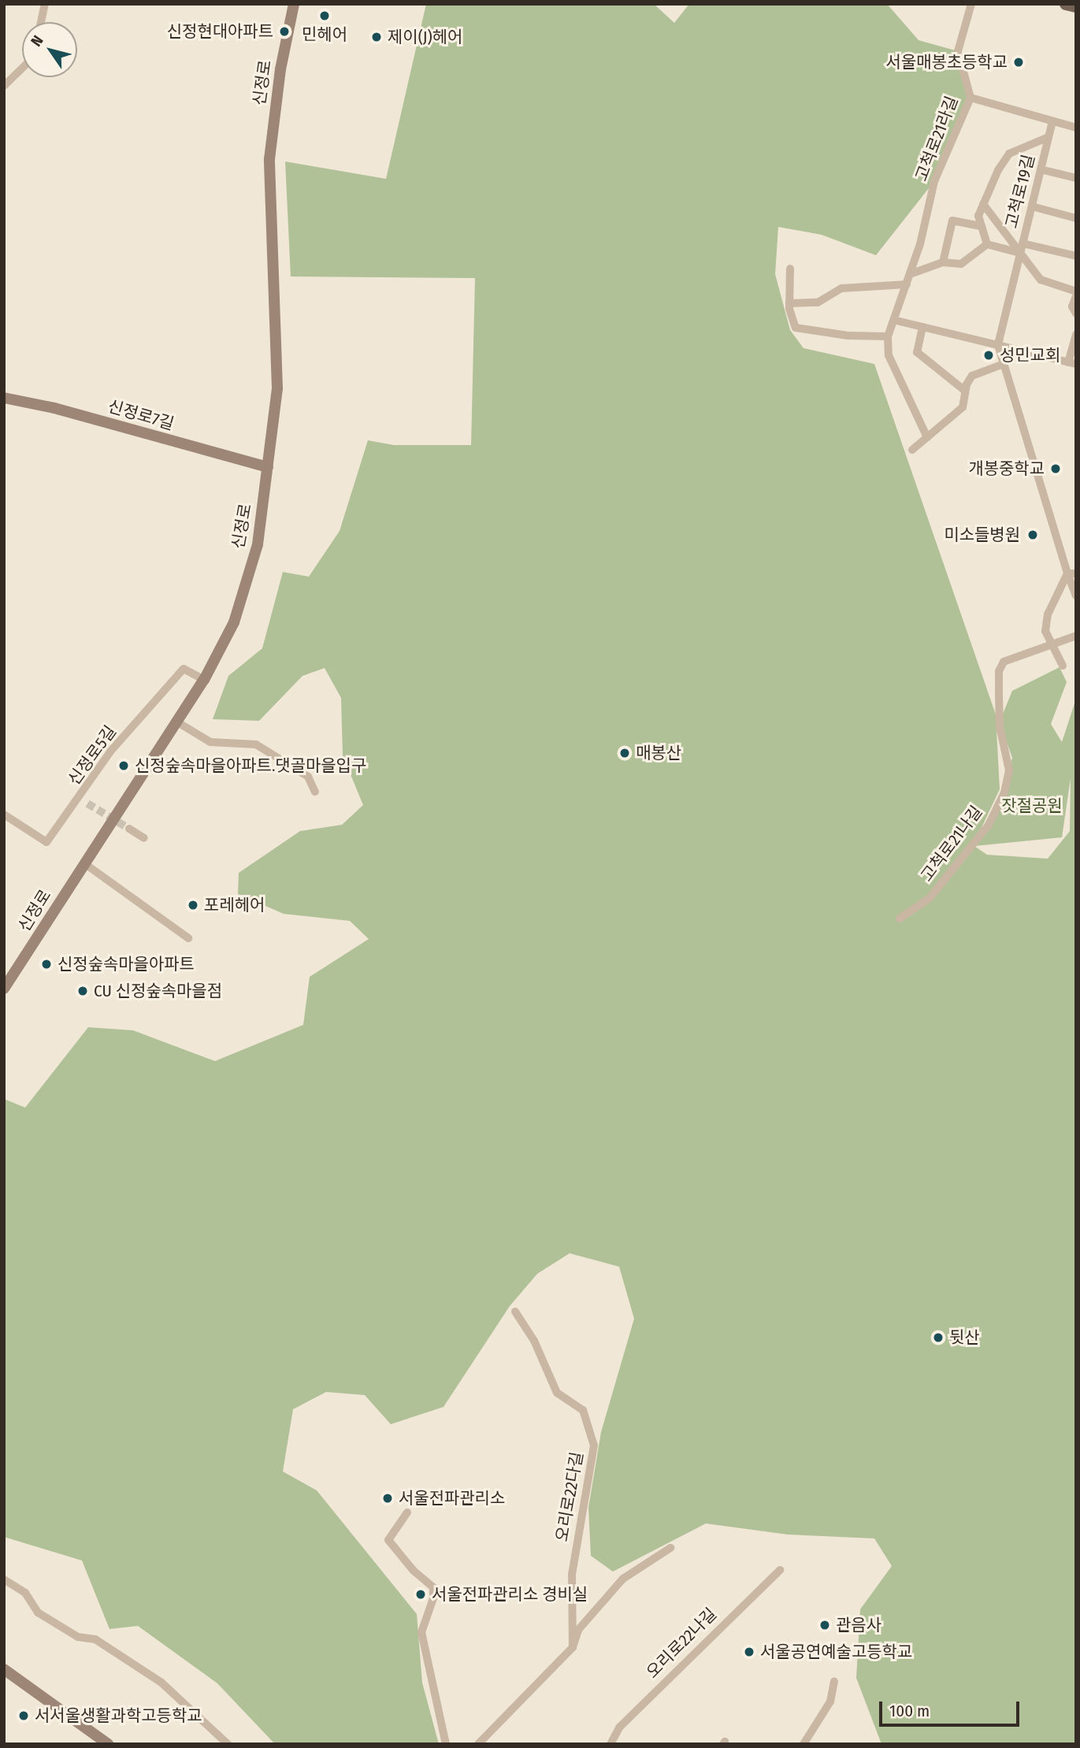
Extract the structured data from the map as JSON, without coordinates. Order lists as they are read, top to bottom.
{
  "streets": {
    "main road": ["신정로", "신정로7길"],
    "street": [
      "고척로21라길",
      "고척로19길",
      "신정로5길",
      "고척로21나길",
      "오리로22다길",
      "오리로22나길"
    ]
  },
  "crossings": [
    ["신정로", "신정로7길"],
    ["신정로", "신정로5길"],
    ["고척로21라길", "고척로19길"]
  ],
  "parks": ["잣절공원"],
  "places": [
    "민헤어",
    "신정현대아파트",
    "제이(J)헤어",
    "서울매봉초등학교",
    "성민교회",
    "개봉중학교",
    "미소들병원",
    "매봉산",
    "신정숲속마을아파트.댓골마을입구",
    "포레헤어",
    "신정숲속마을아파트",
    "CU 신정숲속마을점",
    "뒷산",
    "서울전파관리소",
    "서울전파관리소 경비실",
    "관음사",
    "서울공연예술고등학교",
    "서서울생활과학고등학교"
  ],
  "scale_bar": "100 m",
  "north": "top left"
}
